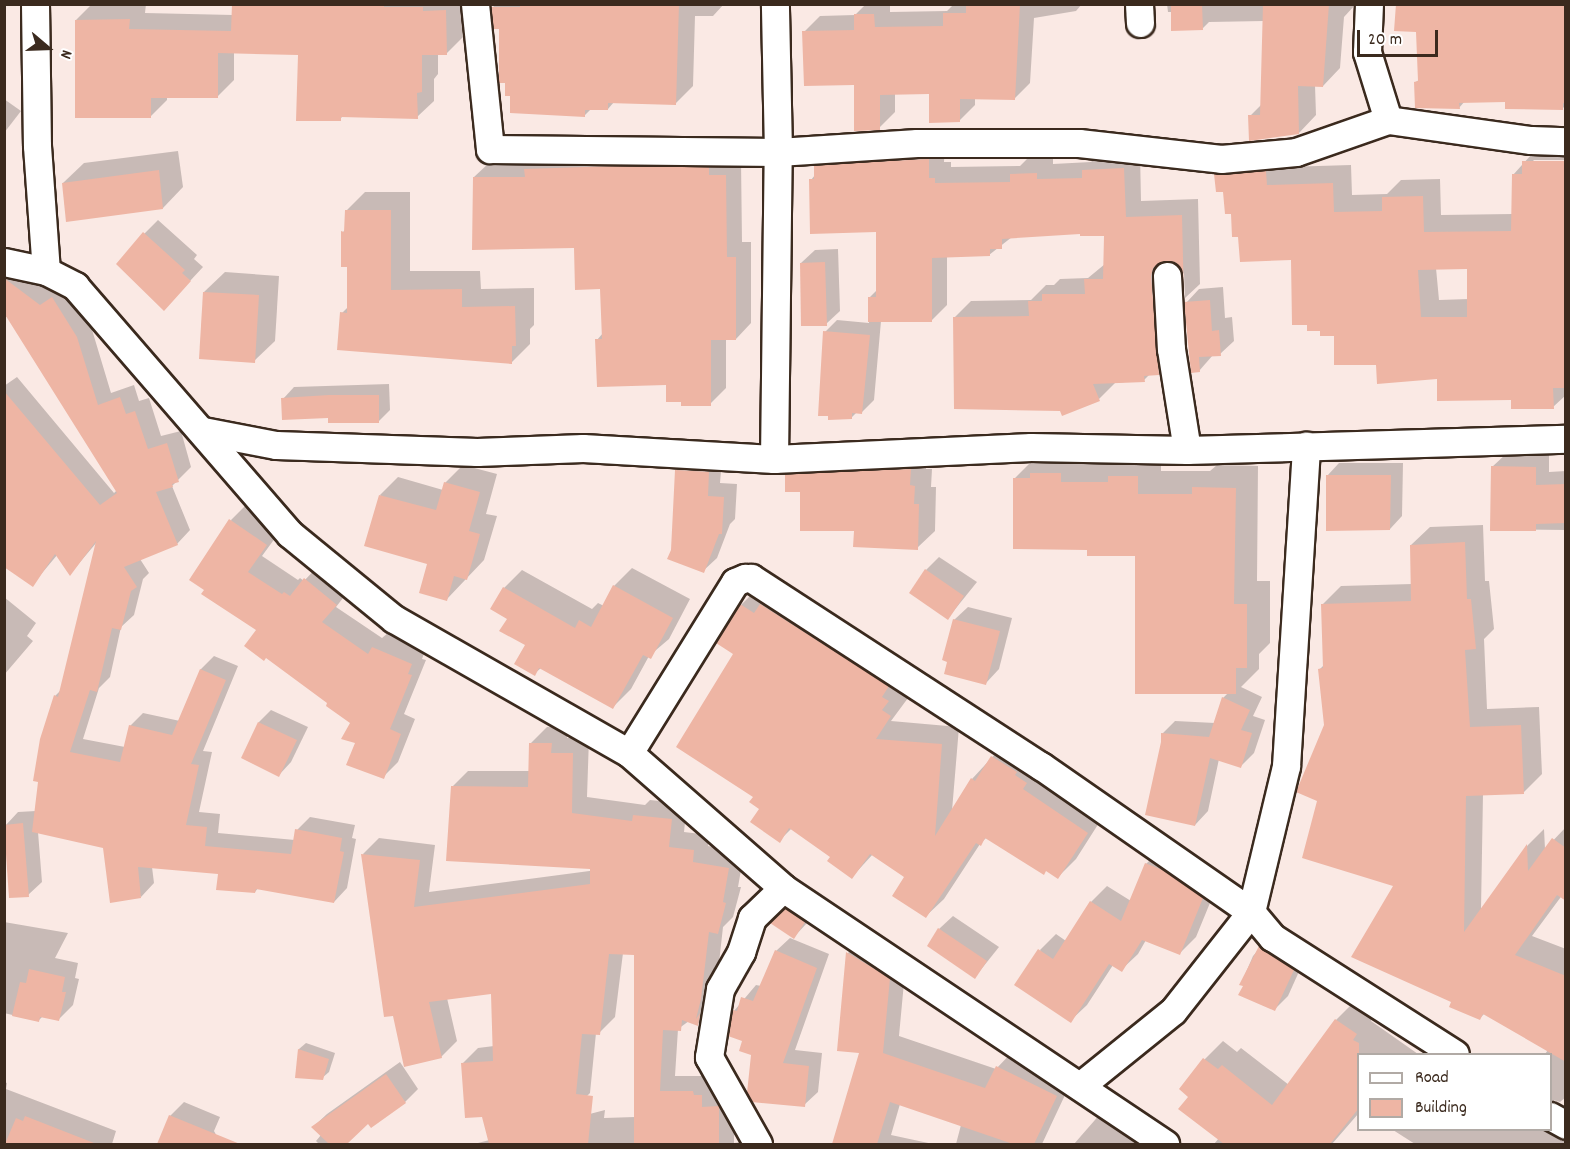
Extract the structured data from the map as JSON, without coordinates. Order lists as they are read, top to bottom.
{
  "legend": ["Road", "Building"],
  "scale_bar": "20 m",
  "north": "right"
}
